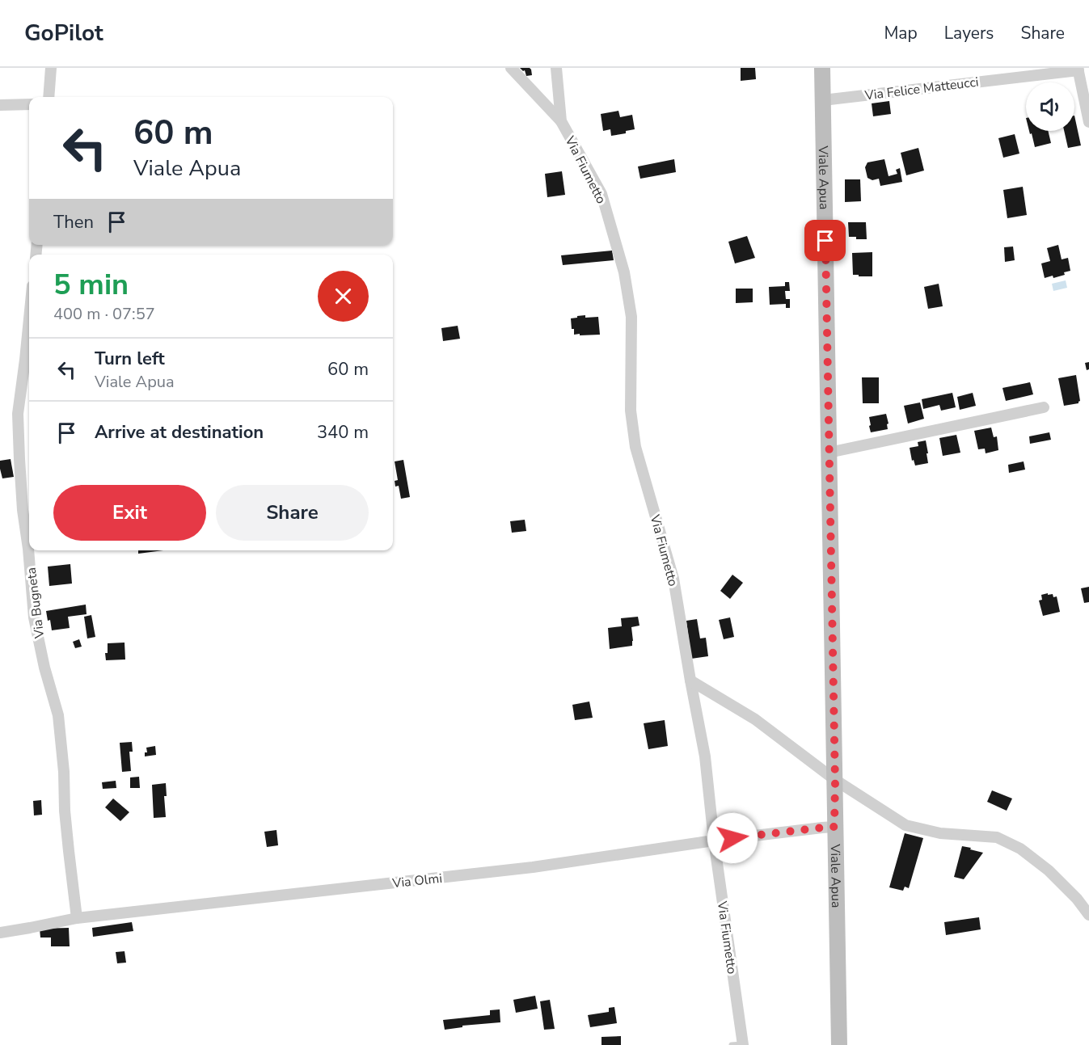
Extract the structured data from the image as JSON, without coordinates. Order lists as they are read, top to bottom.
{
  "streets": {
    "street": [
      "Via Felice Matteucci",
      "Via Fiumetto",
      "Viale Apua",
      "Via Bugneta",
      "Via Olmi"
    ]
  },
  "crossings": [
    ["Via Felice Matteucci", "Viale Apua"],
    ["Via Fiumetto", "Via Olmi"],
    ["Viale Apua", "Via Olmi"],
    ["Via Bugneta", "Via Olmi"]
  ],
  "page": {
    "header": "GoPilot",
    "nav": ["Map", "Layers", "Share"],
    "turn": ["60 m", "Viale Apua"],
    "then": "Then",
    "heading": ["5 min", "400 m · 07:57"],
    "list": [
      {
        "name": "Turn left",
        "note": "Viale Apua",
        "value": "60 m"
      },
      {
        "name": "Arrive at destination",
        "value": "340 m"
      }
    ],
    "buttons": ["Exit", "Share"]
  }
}
